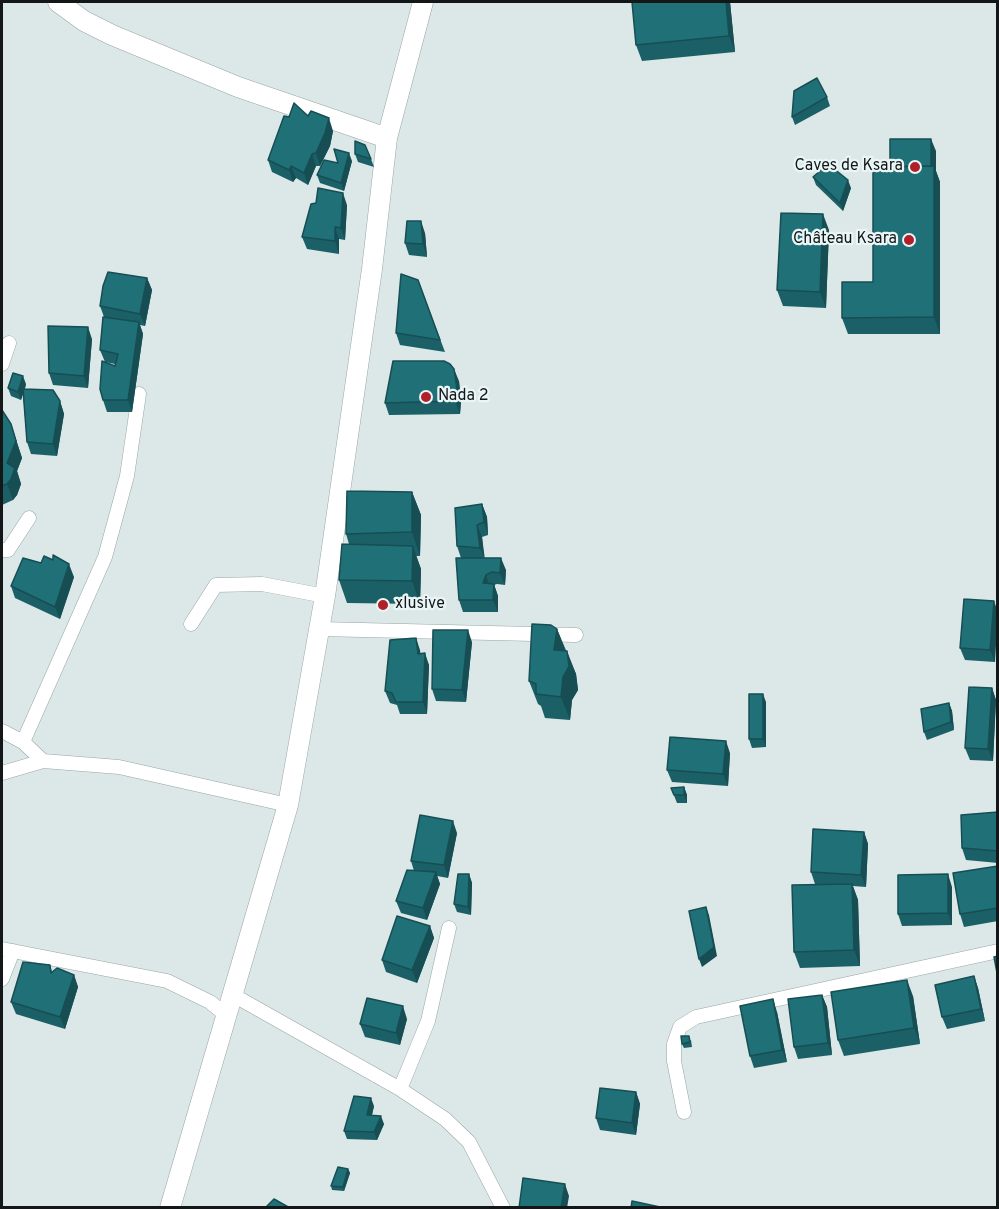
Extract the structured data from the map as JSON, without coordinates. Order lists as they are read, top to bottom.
{
  "places": [
    "Caves de Ksara",
    "Château Ksara",
    "Nada 2",
    "xlusive"
  ]
}
